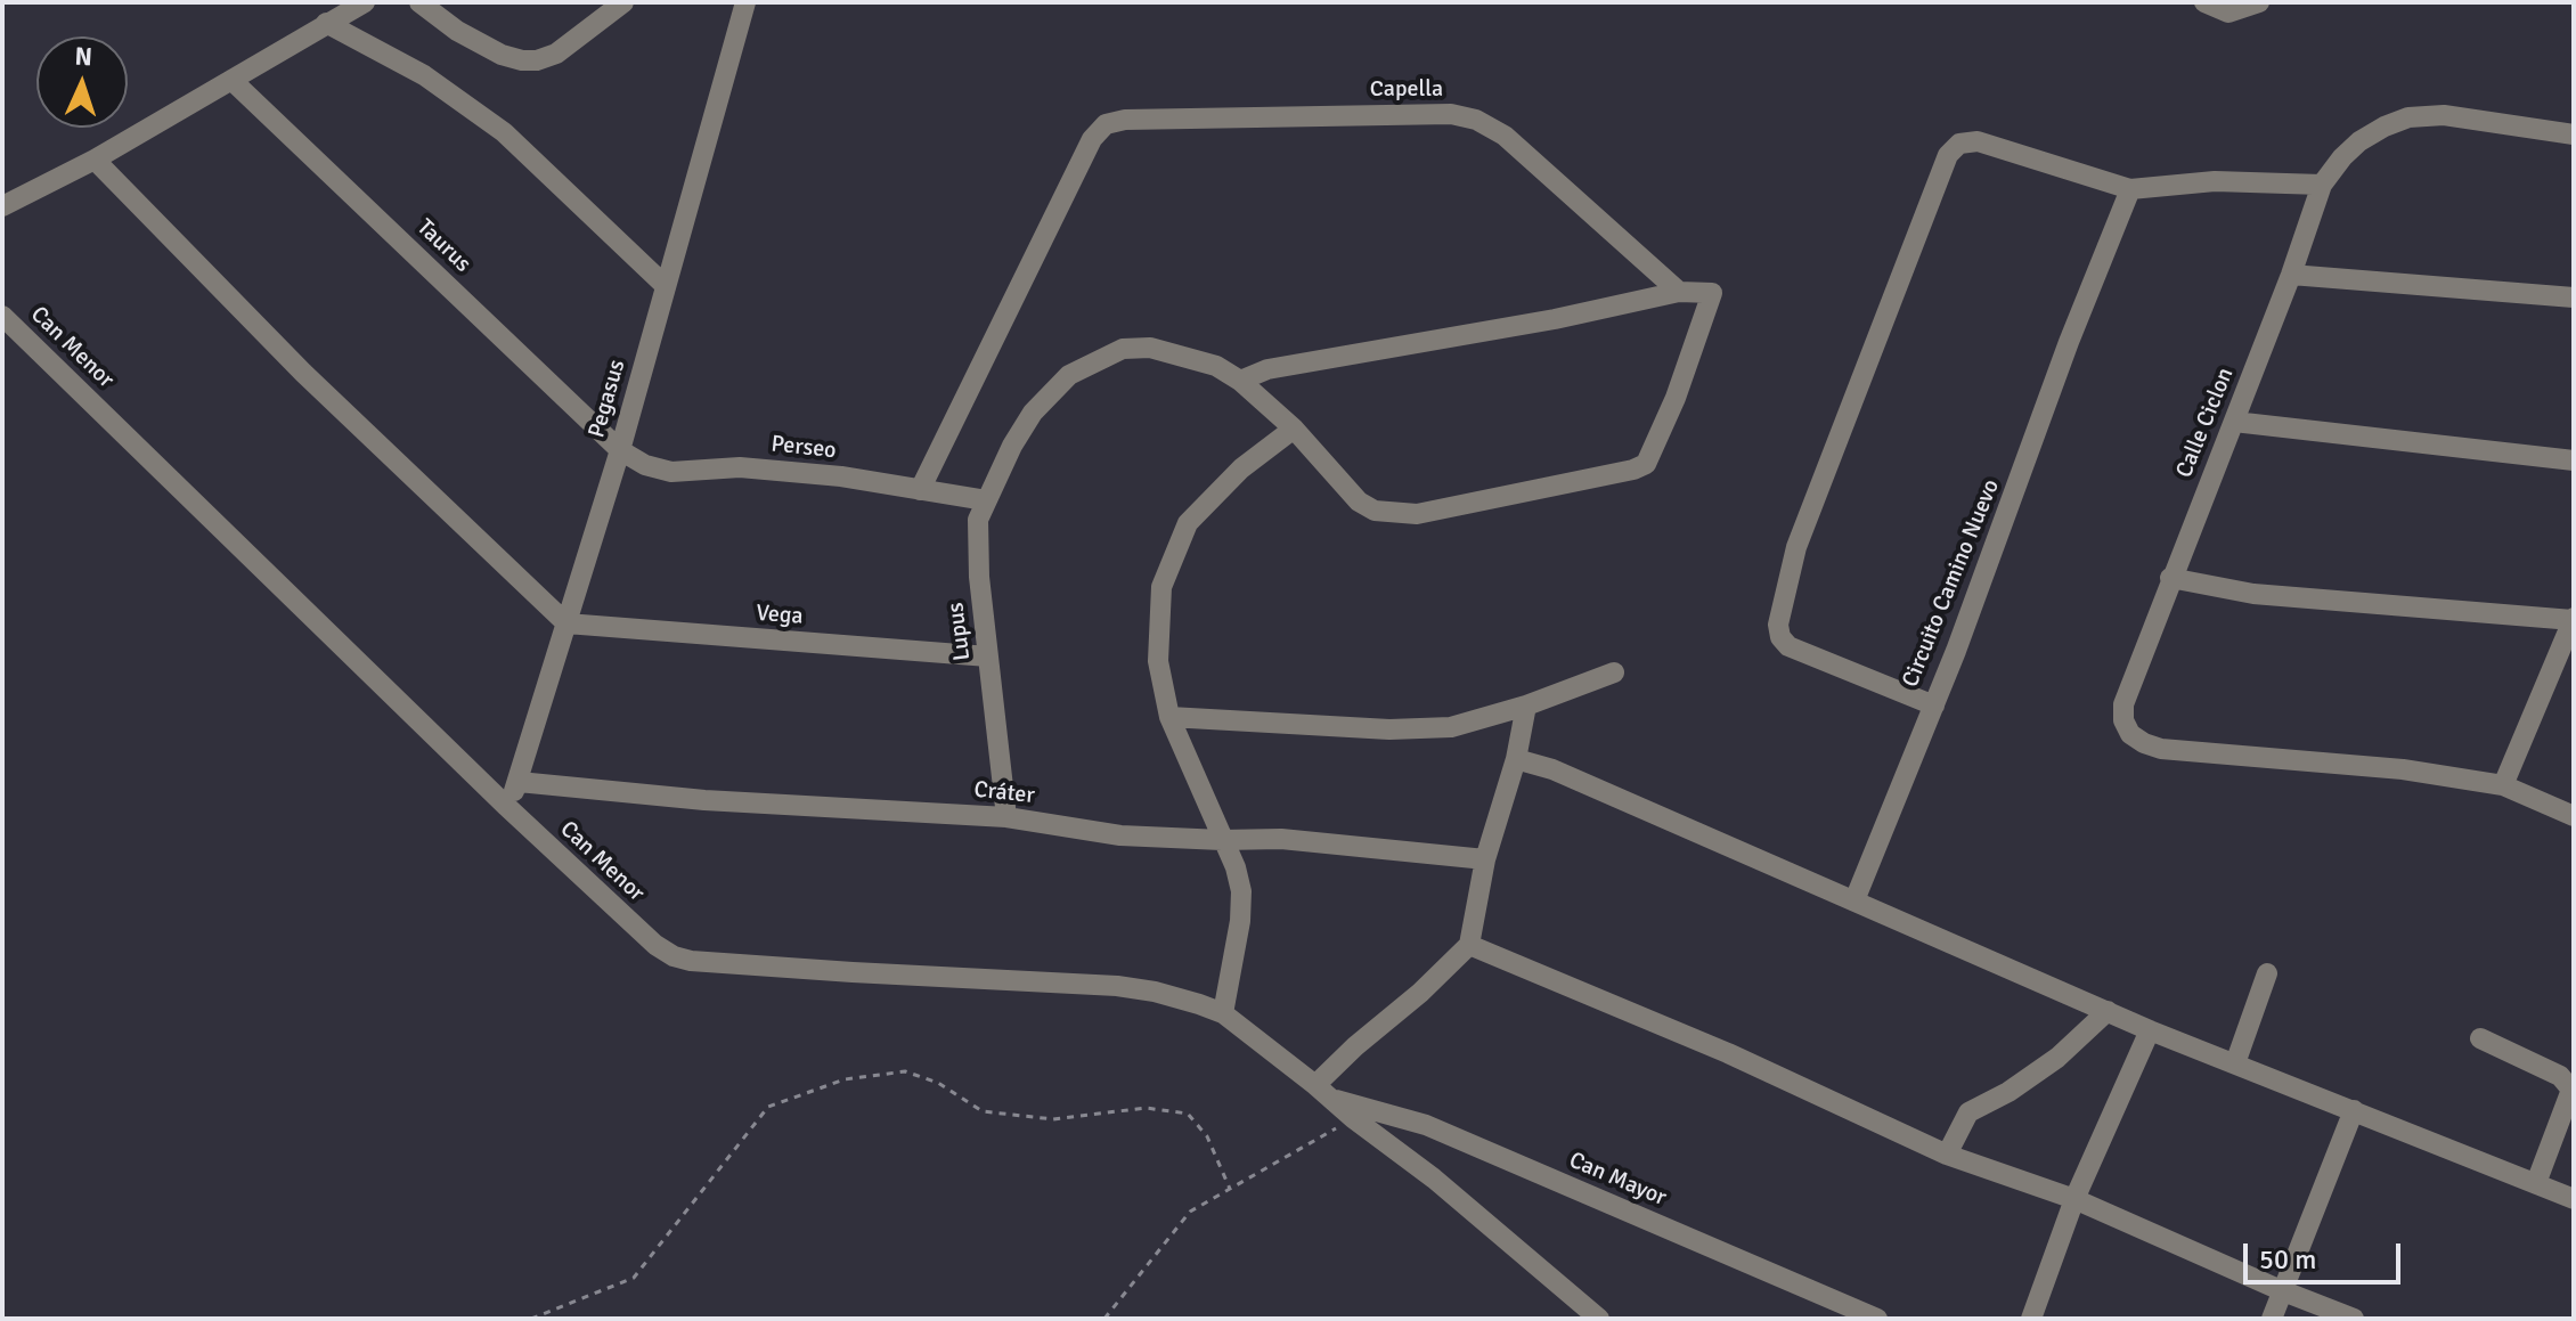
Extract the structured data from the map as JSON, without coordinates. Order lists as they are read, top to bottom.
{
  "streets": {
    "street": [
      "Capella",
      "Taurus",
      "Can Menor",
      "Pegasus",
      "Calle Ciclon",
      "Perseo",
      "Circuito Camino Nuevo",
      "Vega",
      "Lupus",
      "Cráter",
      "Can Mayor"
    ]
  },
  "crossings": [
    ["Capella", "Perseo"],
    ["Capella", "Lupus"],
    ["Taurus", "Pegasus"],
    ["Taurus", "Perseo"],
    ["Can Menor", "Pegasus"],
    ["Can Menor", "Can Mayor"],
    ["Pegasus", "Perseo"],
    ["Pegasus", "Vega"],
    ["Pegasus", "Cráter"],
    ["Perseo", "Lupus"],
    ["Vega", "Lupus"],
    ["Lupus", "Cráter"]
  ],
  "scale_bar": "50 m",
  "north": "top"
}
